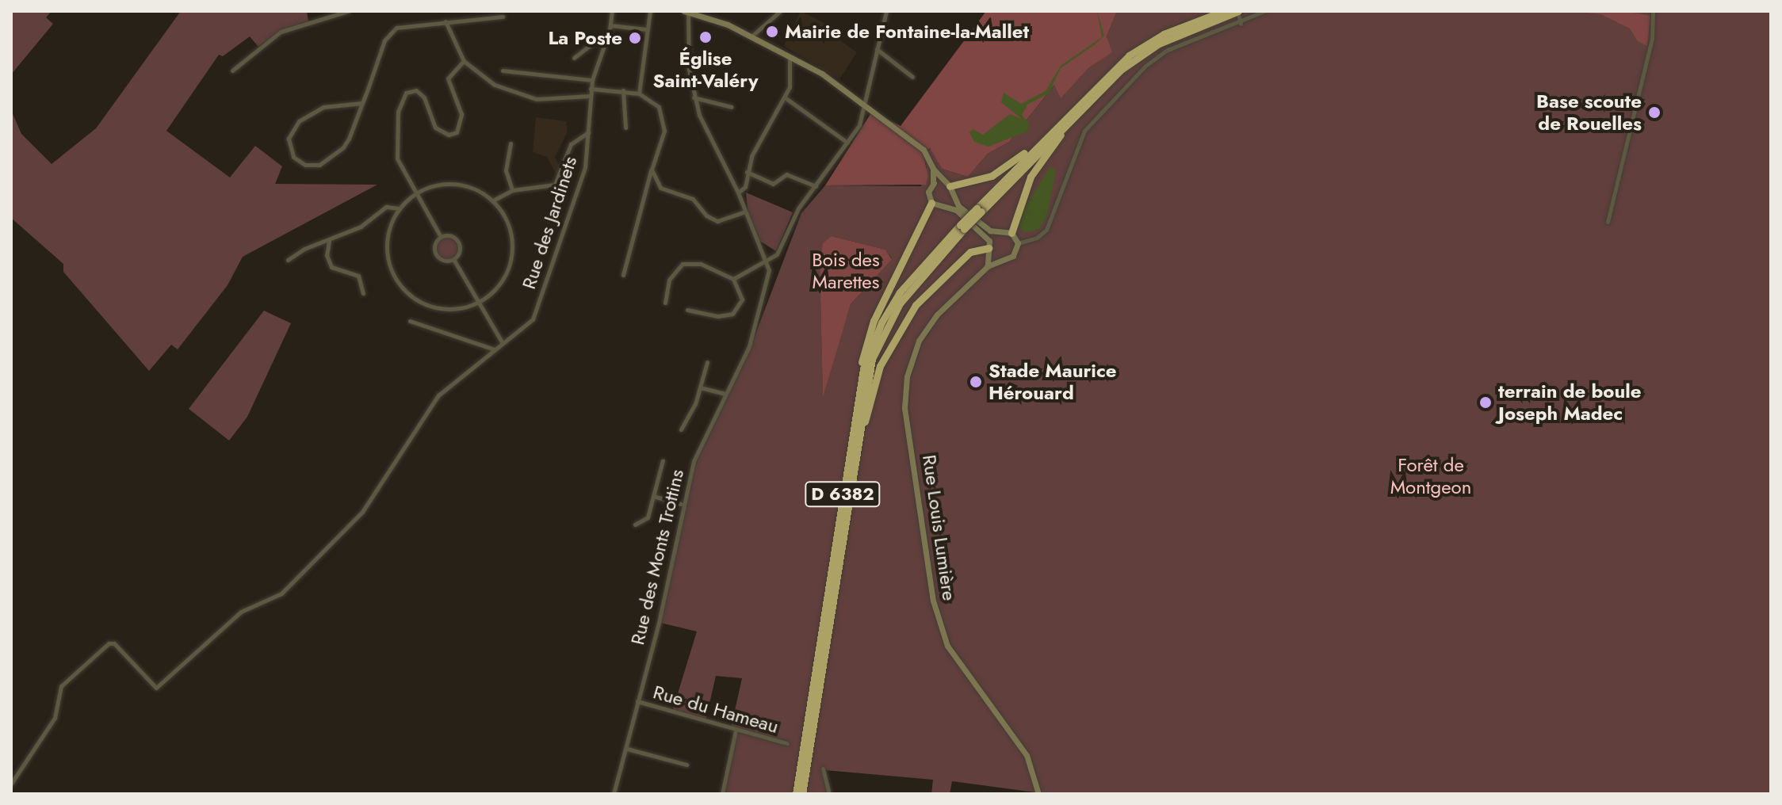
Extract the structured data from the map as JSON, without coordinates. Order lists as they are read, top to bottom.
{
  "streets": {
    "highway": ["D 6382"],
    "main road": ["Rue Louis Lumière"],
    "street": ["Rue des Jardinets", "Rue des Monts Trottins", "Rue du Hameau"]
  },
  "crossings": [
    ["Rue des Monts Trottins", "Rue du Hameau"]
  ],
  "parks": ["Bois des Marettes", "Forêt de Montgeon"],
  "places": [
    "Mairie de Fontaine-la-Mallet",
    "Église Saint-Valéry",
    "La Poste",
    "Base scoute de Rouelles",
    "Stade Maurice Hérouard",
    "terrain de boule Joseph Madec"
  ]
}
